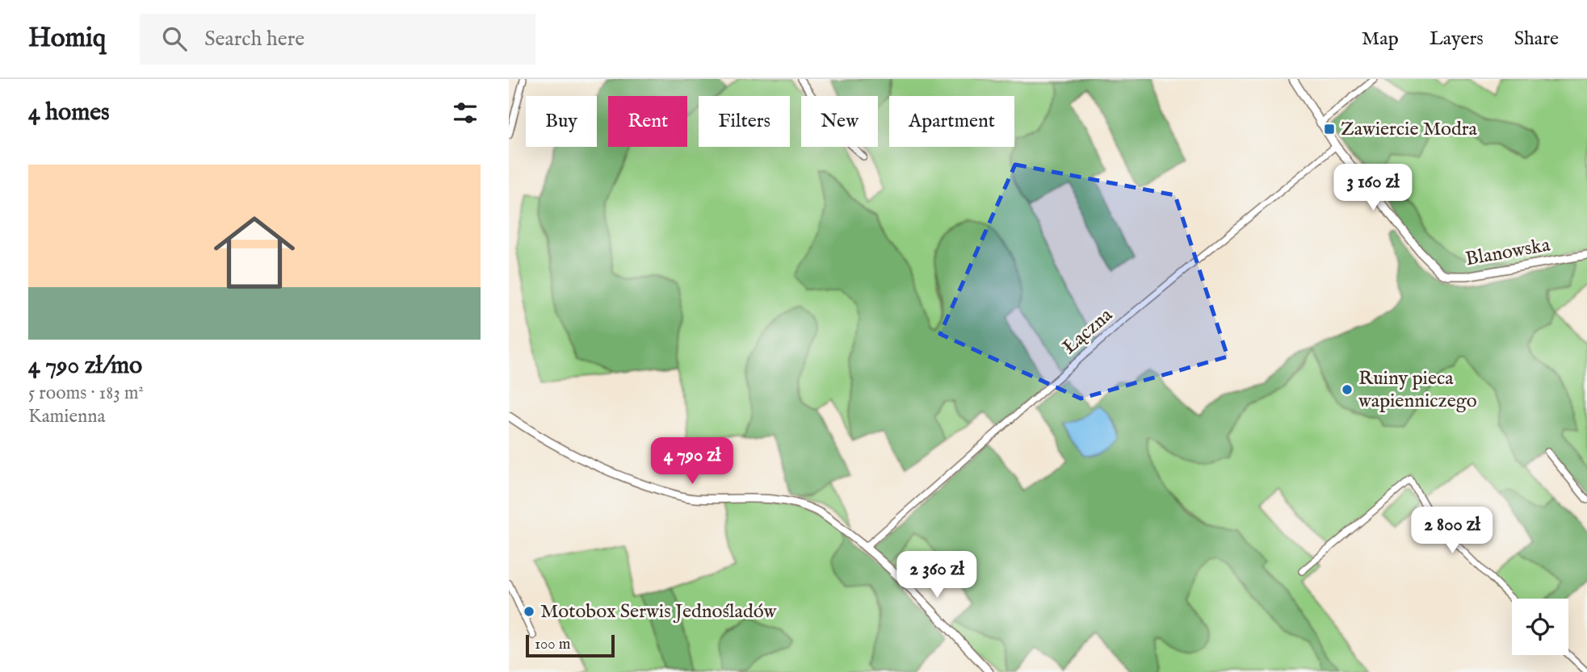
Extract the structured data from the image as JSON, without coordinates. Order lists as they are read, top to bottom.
{
  "streets": {
    "street": ["Blanowska", "Łączna"]
  },
  "crossings": [
    ["Blanowska", "Łączna"]
  ],
  "places": {
    "transit": ["Zawiercie Modra"],
    "other": ["Ruiny pieca wapienniczego", "Motobox Serwis Jednośladów"]
  },
  "scale_bar": "100 m",
  "page": {
    "header": "Homiq",
    "search": "Search here",
    "nav": ["Map", "Layers", "Share"],
    "heading": "4 homes",
    "chip": [
      "Buy",
      "Rent",
      "Filters",
      "New",
      "Apartment"
    ],
    "list": [
      {
        "name": "4 790 zł/mo",
        "note": "5 rooms · 183 m² · Kamienna"
      }
    ],
    "price": [
      "3 160 zł",
      "4 790 zł",
      "2 800 zł",
      "2 360 zł"
    ],
    "scale": "100 m"
  }
}
